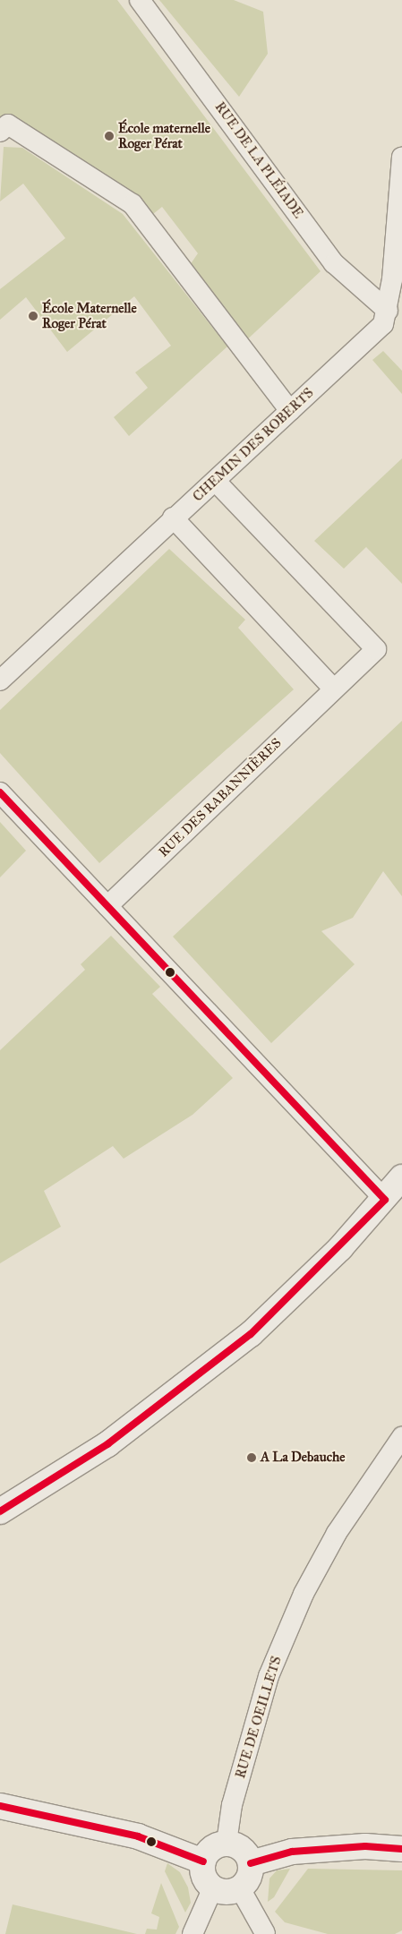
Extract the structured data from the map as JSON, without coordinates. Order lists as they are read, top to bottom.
{
  "streets": {
    "street": [
      "RUE DE LA PLÉIADE",
      "CHEMIN DES ROBERTS",
      "RUE DES RABANNIÈRES",
      "RUE DE OEILLETS"
    ]
  },
  "crossings": [
    ["RUE DE LA PLÉIADE", "CHEMIN DES ROBERTS"],
    ["CHEMIN DES ROBERTS", "RUE DES RABANNIÈRES"]
  ],
  "places": ["École maternelle Roger Pérat", "École Maternelle Roger Pérat", "A La Debauche"],
  "lines": ["transit line A"]
}
